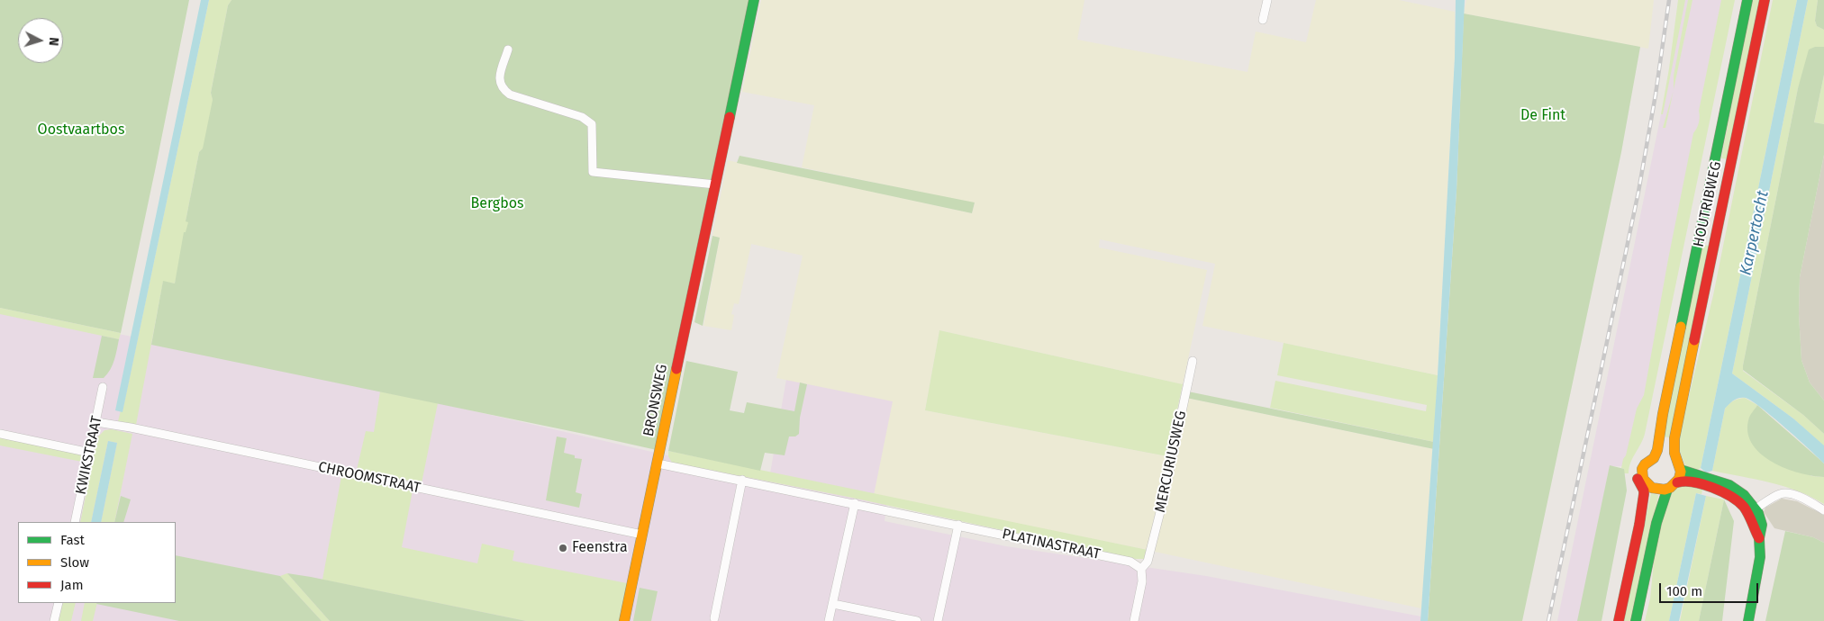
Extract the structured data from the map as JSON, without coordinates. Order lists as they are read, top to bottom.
{
  "streets": {
    "main road": ["HOUTRIBWEG", "BRONSWEG"],
    "street": [
      "KWIKSTRAAT",
      "MERCURIUSWEG",
      "CHROOMSTRAAT",
      "PLATINASTRAAT"
    ]
  },
  "crossings": [
    ["BRONSWEG", "CHROOMSTRAAT"],
    ["BRONSWEG", "PLATINASTRAAT"],
    ["KWIKSTRAAT", "CHROOMSTRAAT"],
    ["MERCURIUSWEG", "PLATINASTRAAT"]
  ],
  "water": ["Karpertocht"],
  "parks": ["De Fint", "Oostvaartbos", "Bergbos"],
  "places": ["Feenstra"],
  "legend": ["Fast", "Slow", "Jam"],
  "scale_bar": "100 m",
  "north": "right"
}
